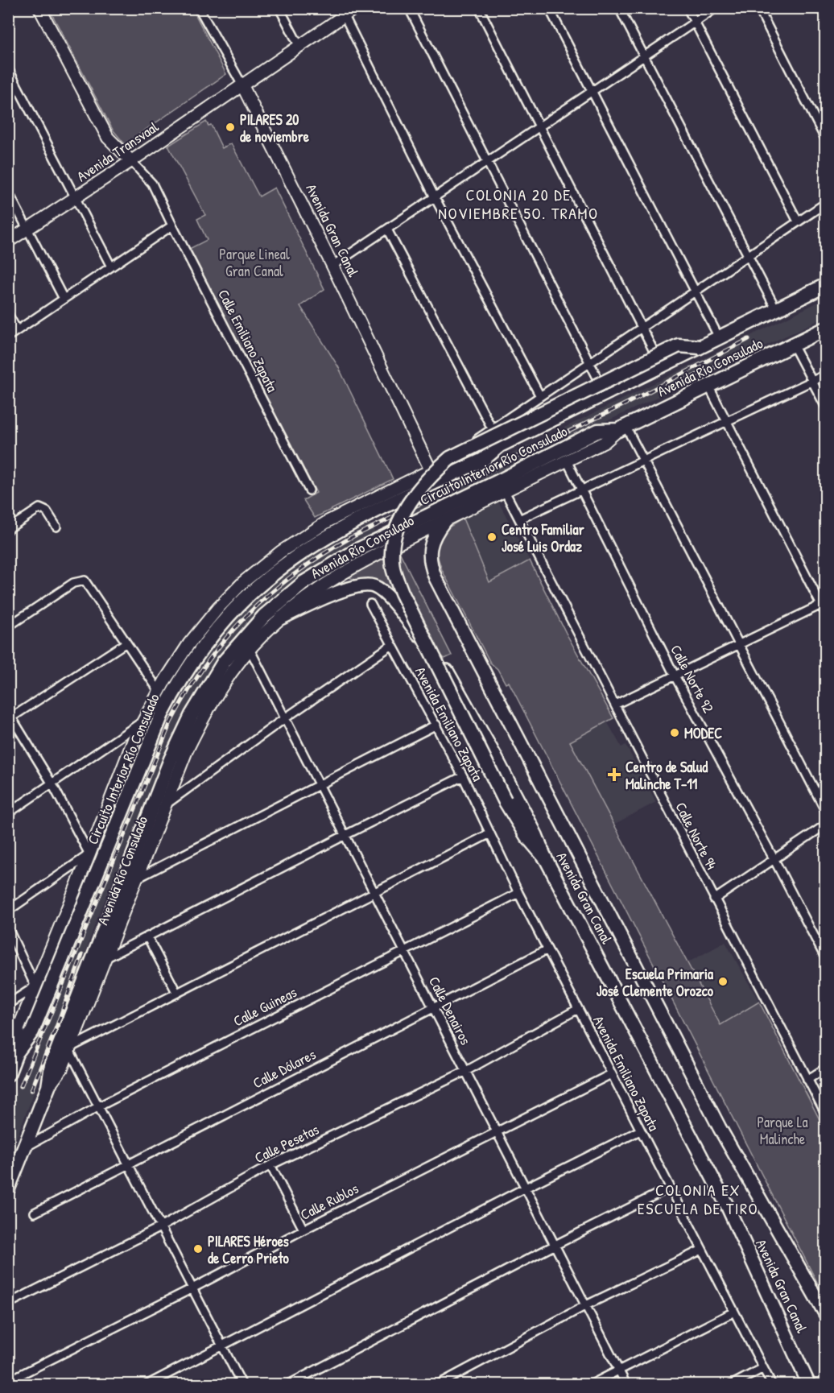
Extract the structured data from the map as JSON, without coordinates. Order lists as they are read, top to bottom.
{
  "streets": {
    "highway": ["Avenida Río Consulado", "Circuito Interior Río Consulado"],
    "main road": ["Avenida Transvaal", "Avenida Gran Canal", "Calle Emiliano Zapata"],
    "street": [
      "Calle Norte 92",
      "Avenida Emiliano Zapata",
      "Calle Norte 94",
      "Calle Guineas",
      "Calle Denairos",
      "Calle Dólares",
      "Calle Pesetas",
      "Calle Rublos"
    ]
  },
  "crossings": [
    ["Avenida Transvaal", "Avenida Gran Canal"],
    ["Avenida Transvaal", "Calle Emiliano Zapata"],
    ["Avenida Gran Canal", "Avenida Río Consulado"],
    ["Avenida Río Consulado", "Circuito Interior Río Consulado"],
    ["Avenida Río Consulado", "Calle Norte 92"],
    ["Avenida Río Consulado", "Calle Norte 94"],
    ["Avenida Río Consulado", "Calle Guineas"],
    ["Avenida Río Consulado", "Calle Denairos"],
    ["Avenida Emiliano Zapata", "Calle Guineas"],
    ["Avenida Emiliano Zapata", "Calle Dólares"],
    ["Avenida Emiliano Zapata", "Calle Pesetas"],
    ["Avenida Emiliano Zapata", "Calle Rublos"],
    ["Calle Guineas", "Calle Denairos"],
    ["Calle Denairos", "Calle Dólares"],
    ["Calle Denairos", "Calle Pesetas"],
    ["Calle Denairos", "Calle Rublos"]
  ],
  "districts": ["COLONIA 20 DE NOVIEMBRE 5O. TRAMO", "COLONIA EX ESCUELA DE TIRO"],
  "parks": ["Parque Lineal Gran Canal", "Parque La Malinche"],
  "places": {
    "other": [
      "PILARES 20 de noviembre",
      "Centro Familiar José Luis Ordaz",
      "MODEC",
      "Escuela Primaria José Clemente Orozco",
      "PILARES Héroes de Cerro Prieto"
    ],
    "health": ["Centro de Salud Malinche T-11"]
  }
}
